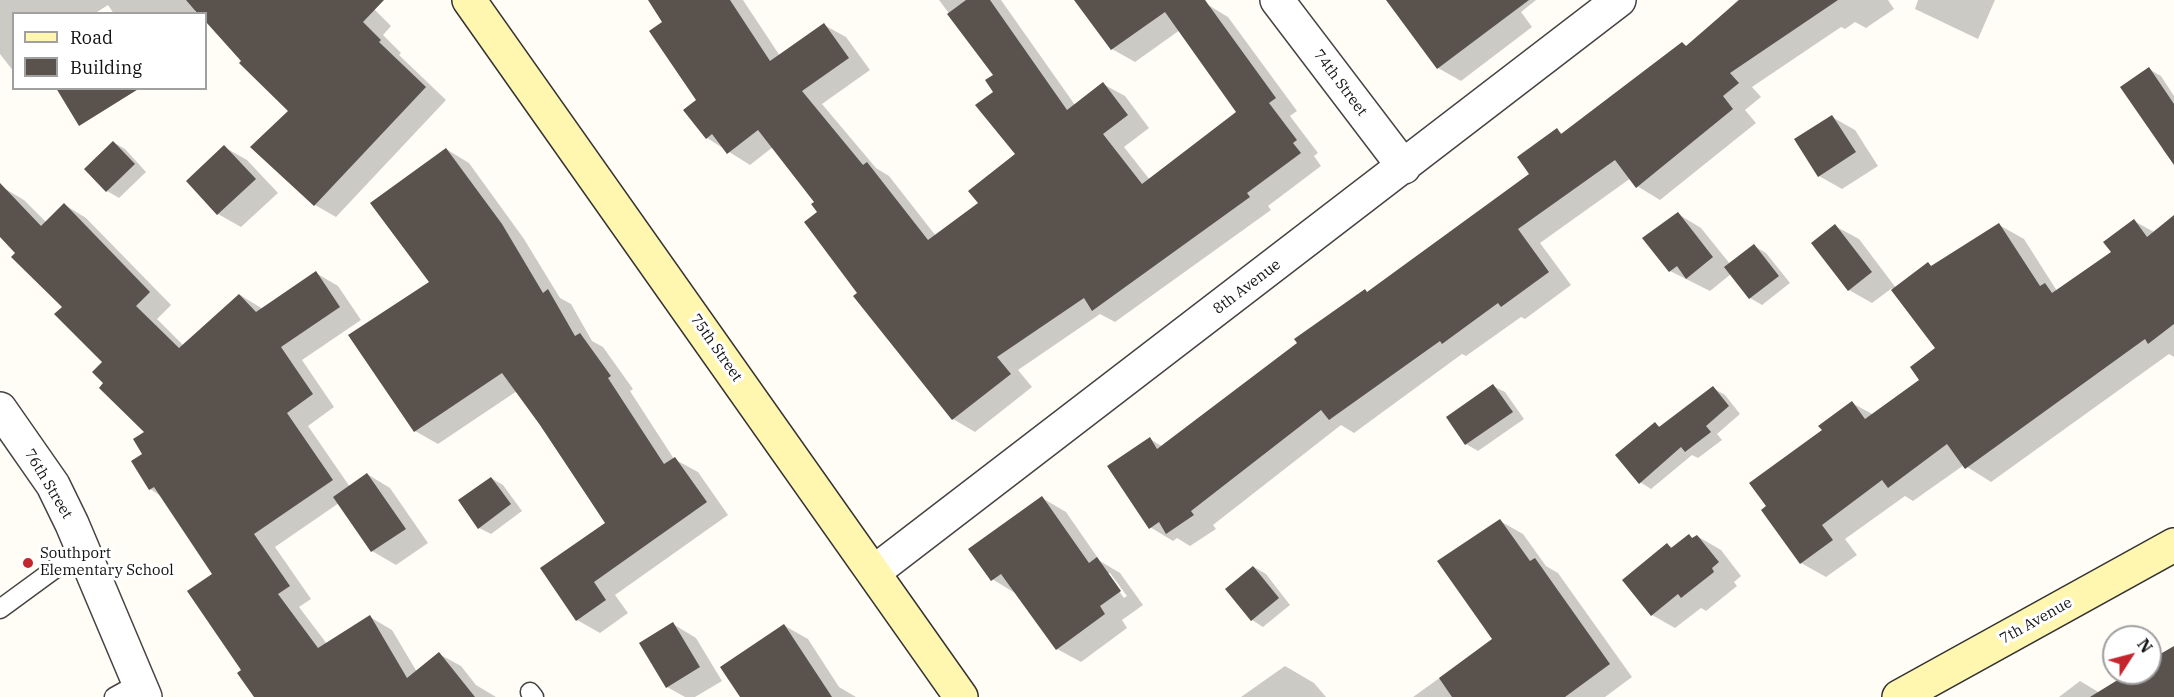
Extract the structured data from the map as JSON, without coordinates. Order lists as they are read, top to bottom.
{
  "streets": {
    "street": [
      "74th Street",
      "8th Avenue",
      "75th Street",
      "76th Street",
      "7th Avenue"
    ]
  },
  "crossings": [
    ["74th Street", "8th Avenue"],
    ["8th Avenue", "75th Street"]
  ],
  "places": ["Southport Elementary School"],
  "legend": ["Road", "Building"],
  "north": "top right"
}
